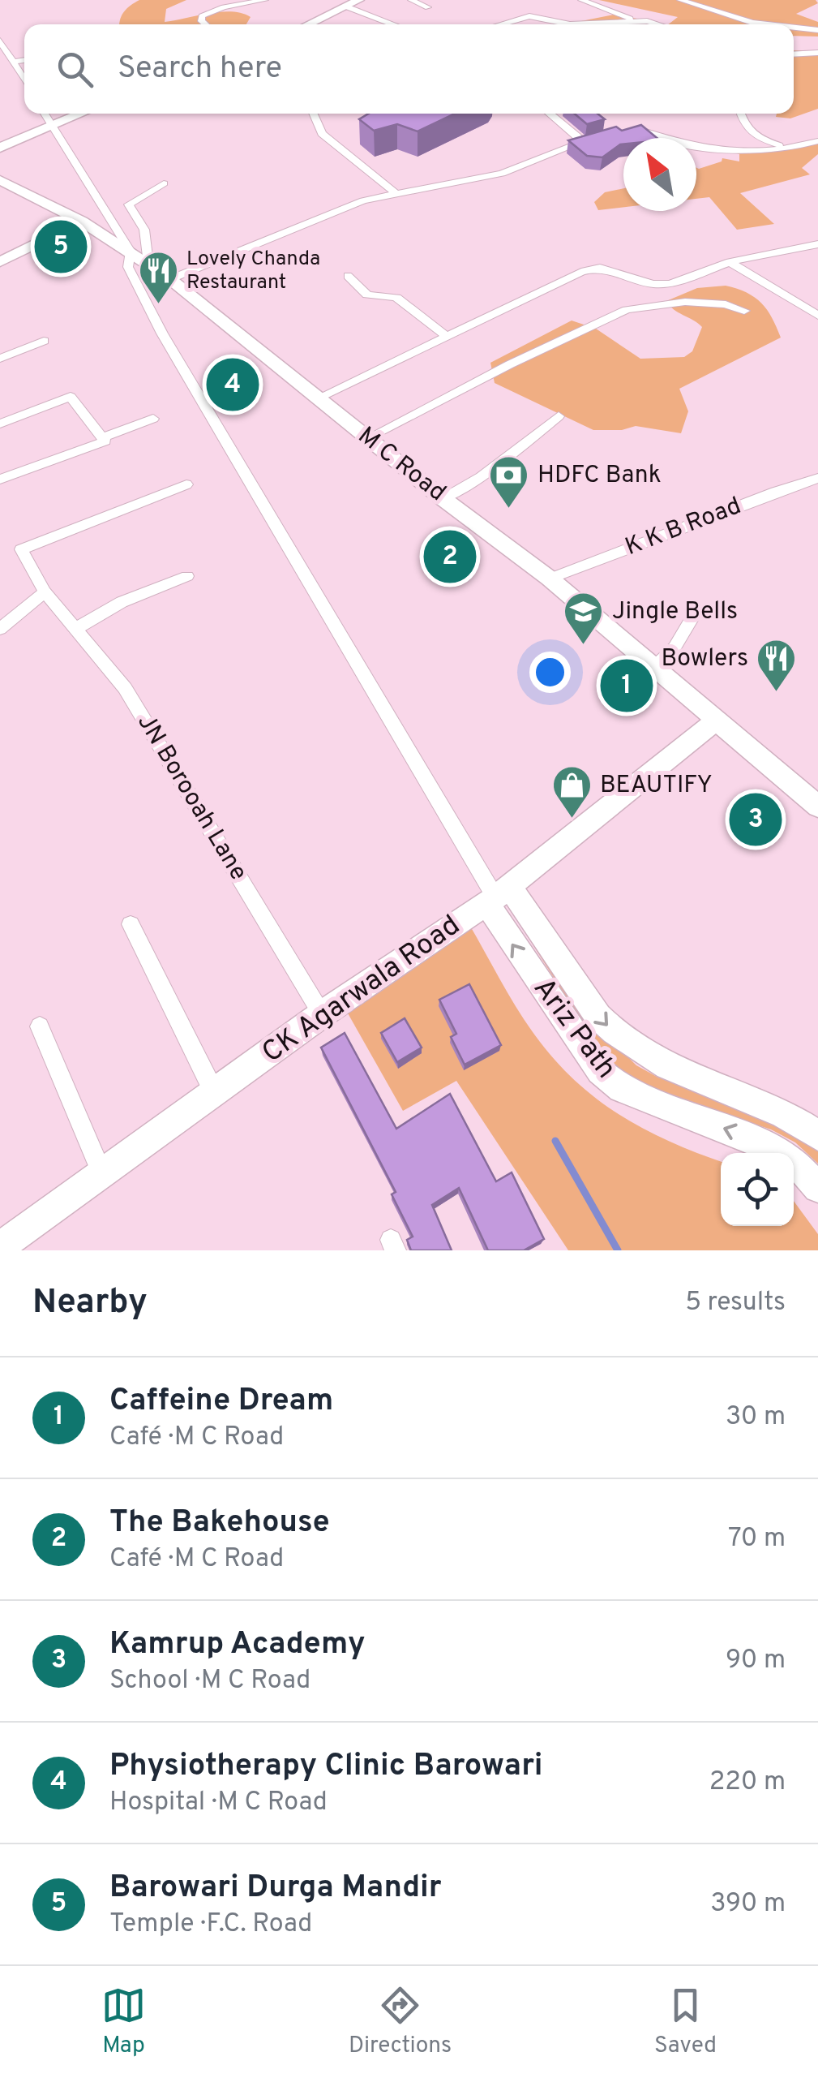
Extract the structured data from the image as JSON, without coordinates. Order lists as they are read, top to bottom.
{
  "streets": {
    "street": [
      "M C Road",
      "K K B Road",
      "JN Borooah Lane",
      "CK Agarwala Road",
      "Ariz Path"
    ]
  },
  "crossings": [
    ["M C Road", "K K B Road"],
    ["M C Road", "CK Agarwala Road"],
    ["JN Borooah Lane", "CK Agarwala Road"],
    ["CK Agarwala Road", "Ariz Path"]
  ],
  "places": {
    "restaurant": ["Lovely Chanda Restaurant", "Bowlers"],
    "bank": ["HDFC Bank"],
    "school or university": ["Jingle Bells"],
    "shop": ["BEAUTIFY"]
  },
  "north": "top left",
  "page": {
    "search": "Search here",
    "pins": [
      "5",
      "4",
      "2",
      "1",
      "3"
    ],
    "heading": ["Nearby", "5 results"],
    "list": [
      {
        "mark": "1",
        "name": "Caffeine Dream",
        "note": "Café · M C Road",
        "value": "30 m"
      },
      {
        "mark": "2",
        "name": "The Bakehouse",
        "note": "Café · M C Road",
        "value": "70 m"
      },
      {
        "mark": "3",
        "name": "Kamrup Academy",
        "note": "School · M C Road",
        "value": "90 m"
      },
      {
        "mark": "4",
        "name": "Physiotherapy Clinic Barowari",
        "note": "Hospital · M C Road",
        "value": "220 m"
      },
      {
        "mark": "5",
        "name": "Barowari Durga Mandir",
        "note": "Temple · F.C. Road",
        "value": "390 m"
      }
    ],
    "nav": ["Map", "Directions", "Saved"]
  }
}
